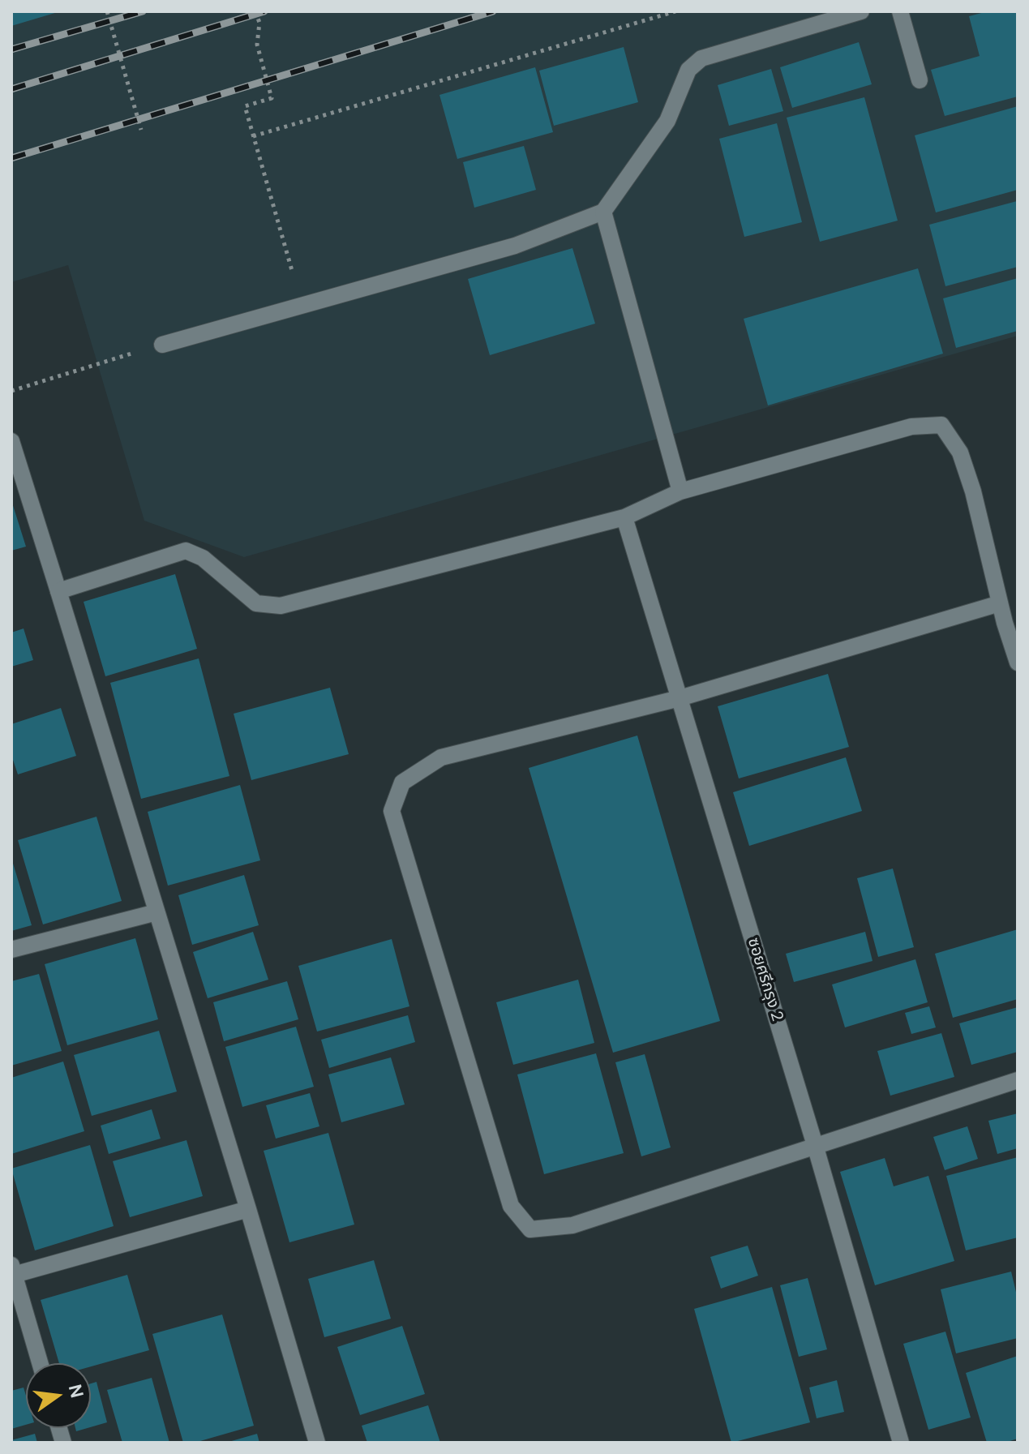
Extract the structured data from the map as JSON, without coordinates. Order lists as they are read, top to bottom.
{
  "streets": {
    "street": ["ซอยศรีกรุง 2"]
  },
  "north": "right"
}
